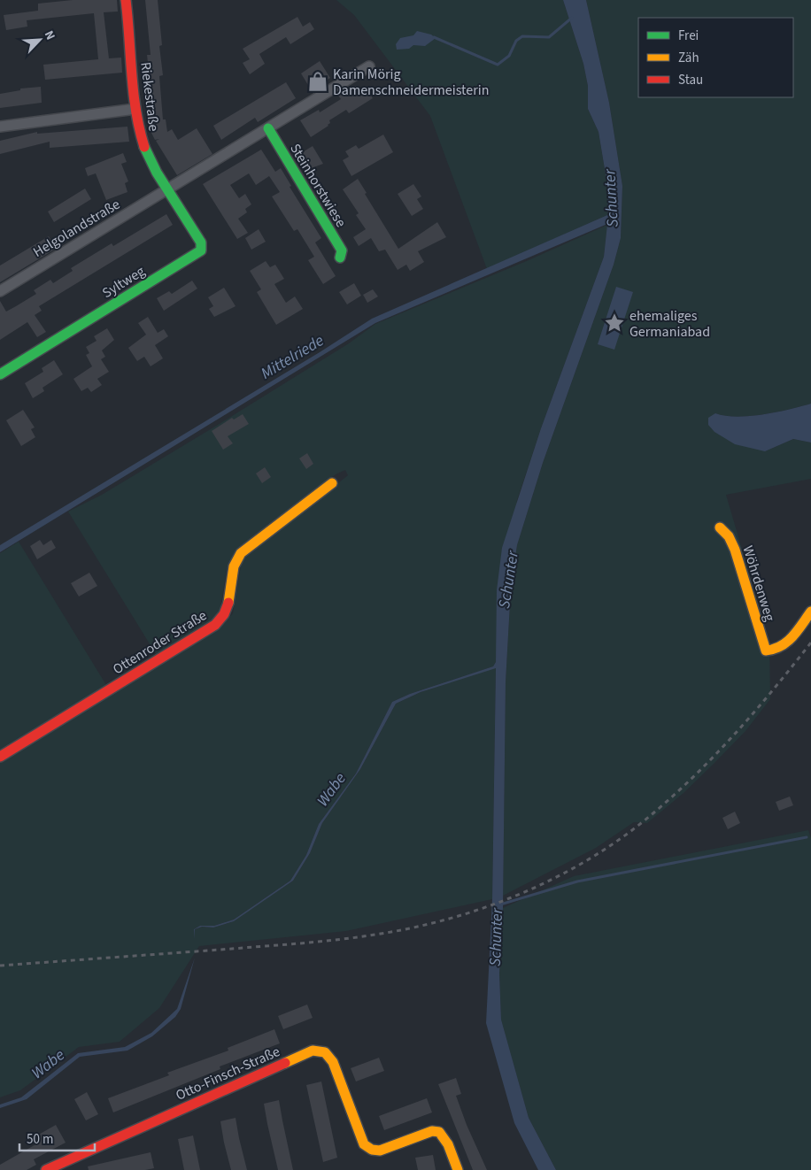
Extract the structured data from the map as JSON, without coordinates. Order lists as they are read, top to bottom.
{
  "streets": {
    "street": [
      "Riekestraße",
      "Steinhorstwiese",
      "Helgolandstraße",
      "Syltweg",
      "Wöhrdenweg",
      "Ottenroder Straße",
      "Otto-Finsch-Straße"
    ]
  },
  "crossings": [
    ["Riekestraße", "Helgolandstraße"],
    ["Riekestraße", "Syltweg"],
    ["Helgolandstraße", "Syltweg"]
  ],
  "water": ["Schunter", "Mittelriede", "Wabe"],
  "places": {
    "shop": ["Karin Mörig Damenschneidermeisterin"],
    "place": ["ehemaliges Germaniabad"]
  },
  "legend": ["Frei", "Zäh", "Stau"],
  "scale_bar": "50 m",
  "north": "top right"
}
